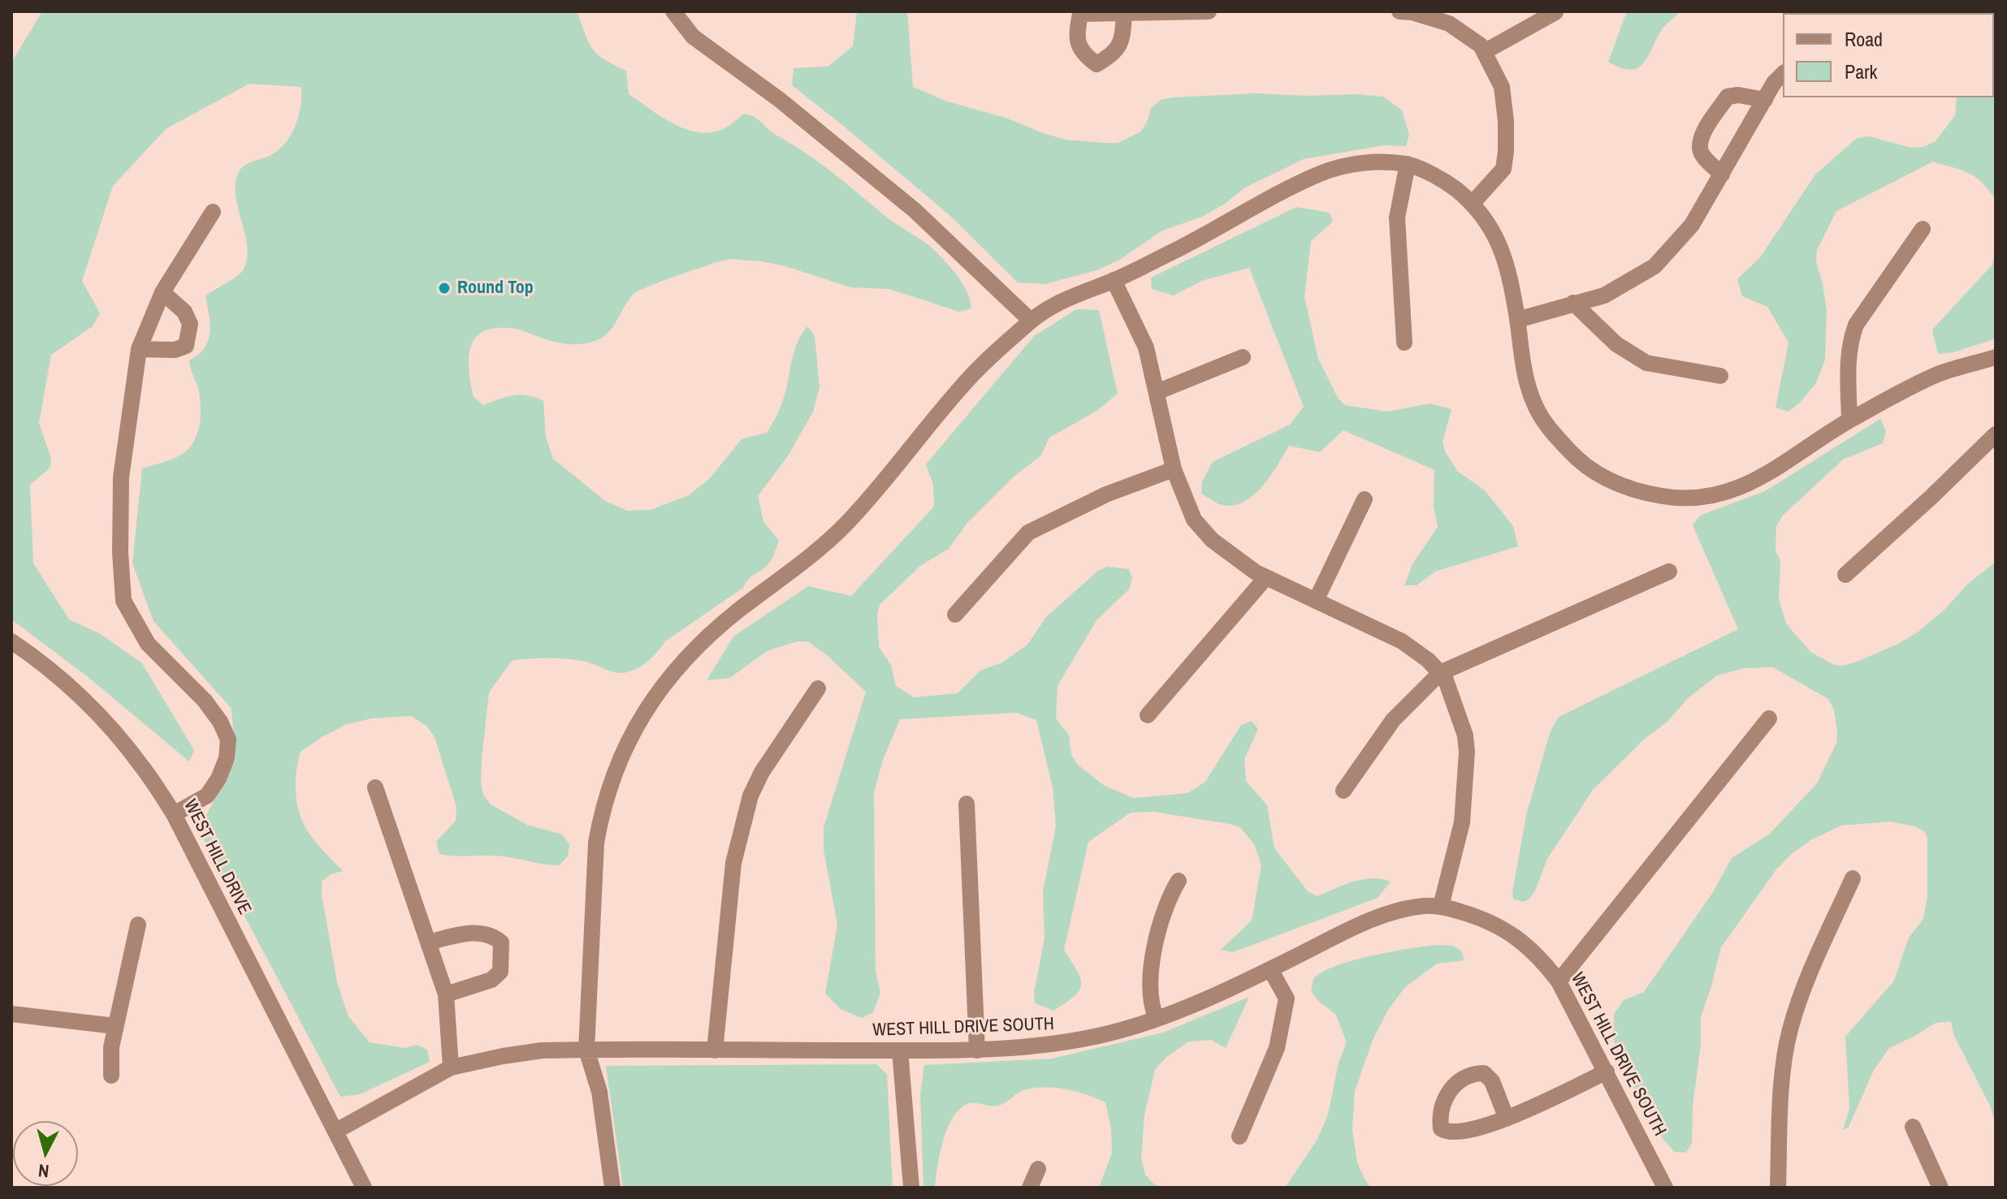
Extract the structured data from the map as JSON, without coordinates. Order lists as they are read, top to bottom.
{
  "streets": {
    "street": ["WEST HILL DRIVE", "WEST HILL DRIVE SOUTH"]
  },
  "crossings": [
    ["WEST HILL DRIVE", "WEST HILL DRIVE SOUTH"]
  ],
  "places": ["Round Top"],
  "legend": ["Road", "Park"],
  "north": "bottom"
}
